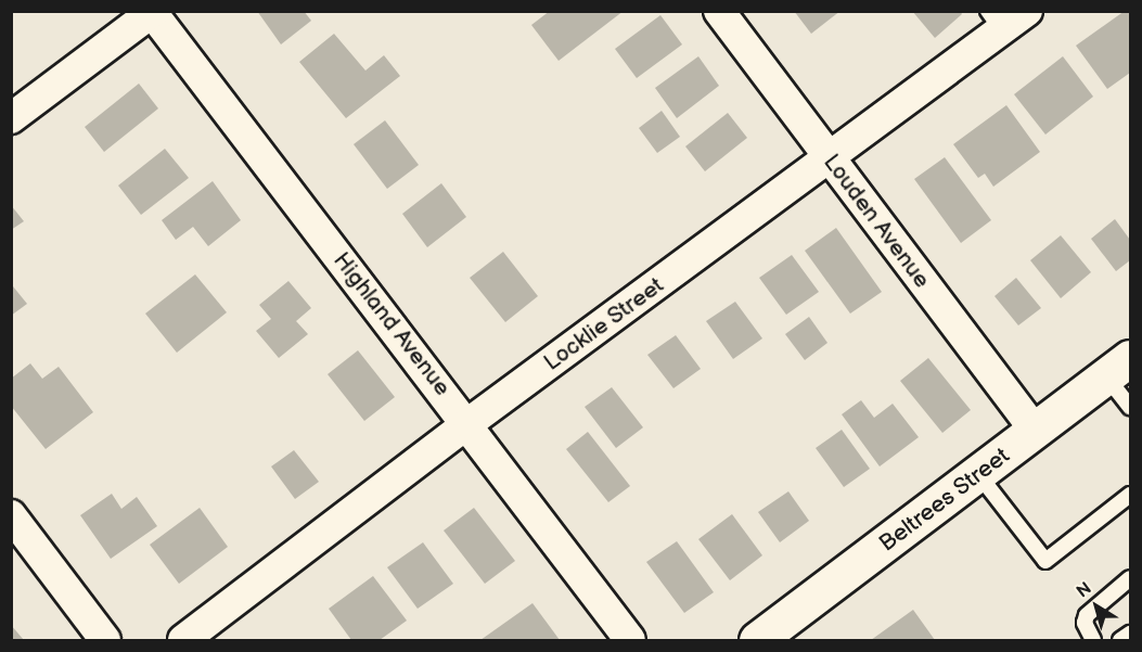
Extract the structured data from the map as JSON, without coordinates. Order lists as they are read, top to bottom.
{
  "streets": {
    "street": [
      "Louden Avenue",
      "Highland Avenue",
      "Locklie Street",
      "Beltrees Street"
    ]
  },
  "crossings": [
    ["Louden Avenue", "Locklie Street"],
    ["Louden Avenue", "Beltrees Street"],
    ["Highland Avenue", "Locklie Street"]
  ],
  "north": "top left"
}
